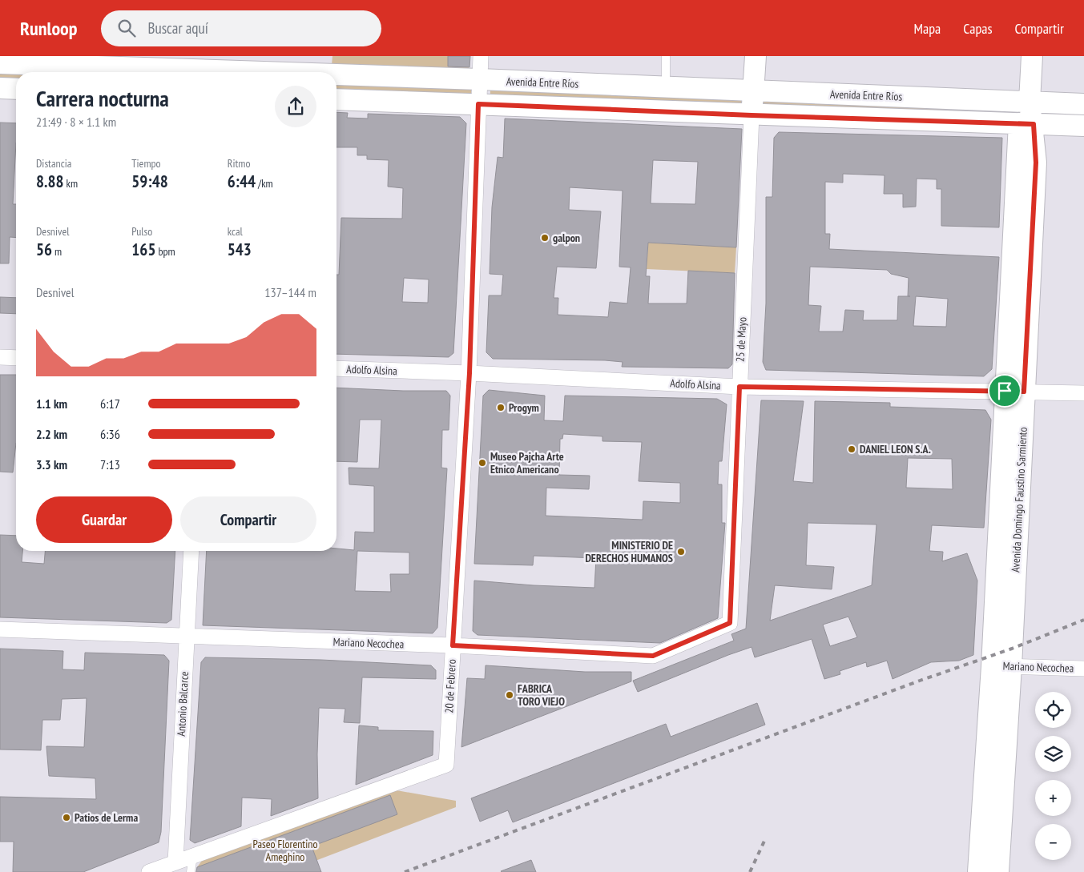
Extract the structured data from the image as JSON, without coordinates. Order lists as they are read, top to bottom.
{
  "streets": {
    "main road": ["Avenida Entre Ríos", "25 de Mayo", "Avenida Domingo Faustino Sarmiento"],
    "street": [
      "Adolfo Alsina",
      "Mariano Necochea",
      "20 de Febrero",
      "Antonio Balcarce"
    ]
  },
  "crossings": [
    ["Avenida Entre Ríos", "25 de Mayo"],
    ["Avenida Entre Ríos", "Avenida Domingo Faustino Sarmiento"],
    ["Avenida Entre Ríos", "20 de Febrero"],
    ["25 de Mayo", "Adolfo Alsina"],
    ["25 de Mayo", "Mariano Necochea"],
    ["Adolfo Alsina", "Avenida Domingo Faustino Sarmiento"],
    ["Adolfo Alsina", "20 de Febrero"],
    ["Avenida Domingo Faustino Sarmiento", "Mariano Necochea"],
    ["Mariano Necochea", "20 de Febrero"],
    ["Mariano Necochea", "Antonio Balcarce"]
  ],
  "parks": ["Paseo Florentino Ameghino"],
  "places": [
    "galpon",
    "Progym",
    "DANIEL LEON S.A.",
    "Museo Pajcha Arte Etnico Americano",
    "MINISTERIO DE DERECHOS HUMANOS",
    "FABRICA TORO VIEJO",
    "Patios de Lerma"
  ],
  "page": {
    "header": "Runloop",
    "search": "Buscar aquí",
    "nav": ["Mapa", "Capas", "Compartir"],
    "heading": ["Carrera nocturna", "21:49 · 8 × 1.1 km"],
    "stats": [
      ["Distancia", "8.88 km"],
      ["Tiempo", "59:48"],
      ["Ritmo", "6:44 /km"],
      ["Desnivel", "56 m"],
      ["Pulso", "165 bpm"],
      ["kcal", "543"]
    ],
    "chart": ["Desnivel", "137–144 m"],
    "list": [
      {
        "name": "1.1 km",
        "note": "6:17"
      },
      {
        "name": "2.2 km",
        "note": "6:36"
      },
      {
        "name": "3.3 km",
        "note": "7:13"
      }
    ],
    "buttons": ["Guardar", "Compartir"],
    "map_buttons": ["+", "−"]
  }
}
